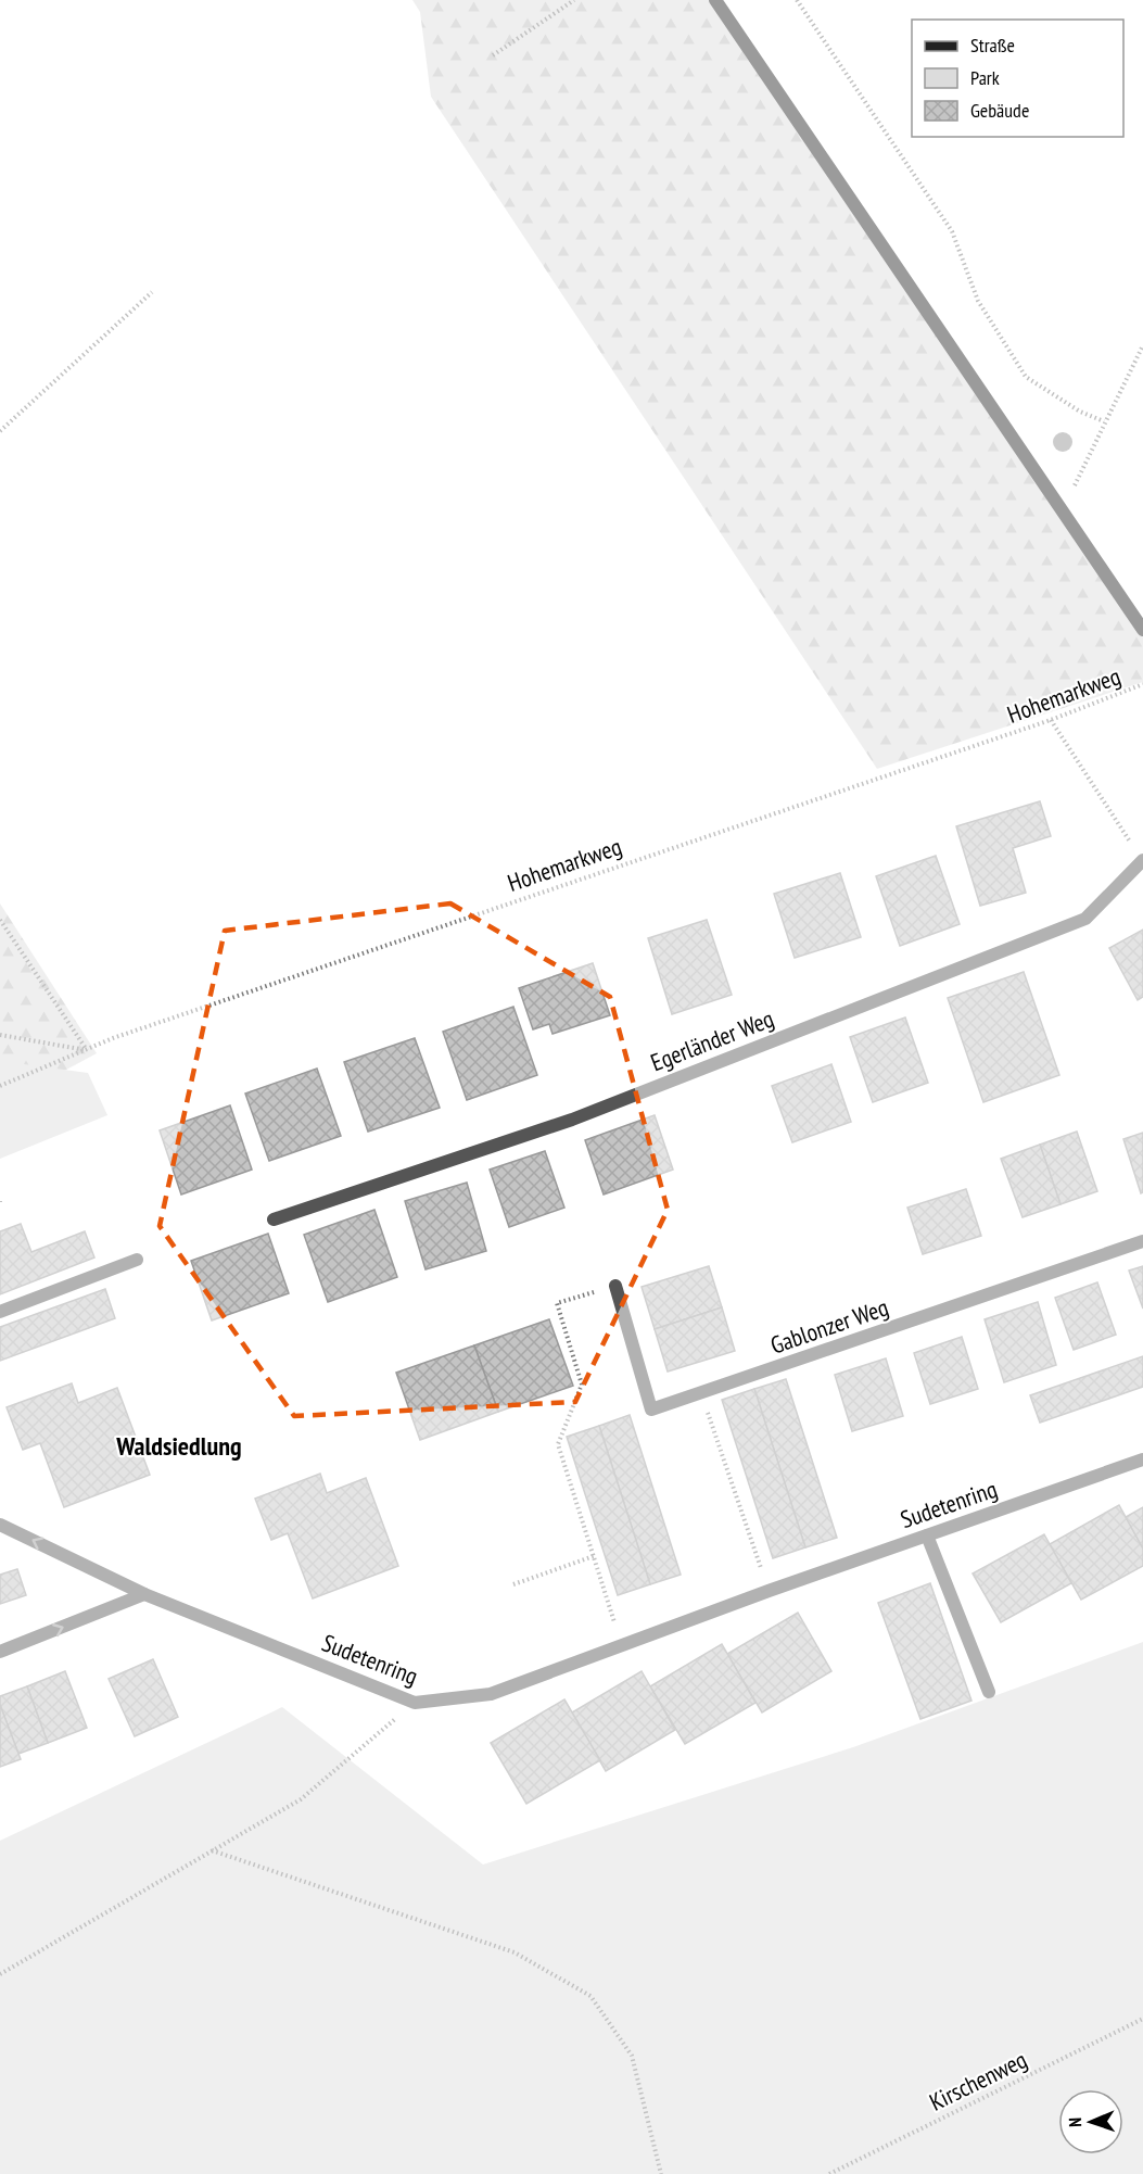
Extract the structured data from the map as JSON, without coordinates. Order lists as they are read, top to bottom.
{
  "streets": {
    "street": ["Egerländer Weg", "Gablonzer Weg", "Sudetenring"],
    "path": ["Hohemarkweg", "Kirschenweg"]
  },
  "districts": ["Waldsiedlung"],
  "legend": ["Straße", "Park", "Gebäude"],
  "north": "left"
}
